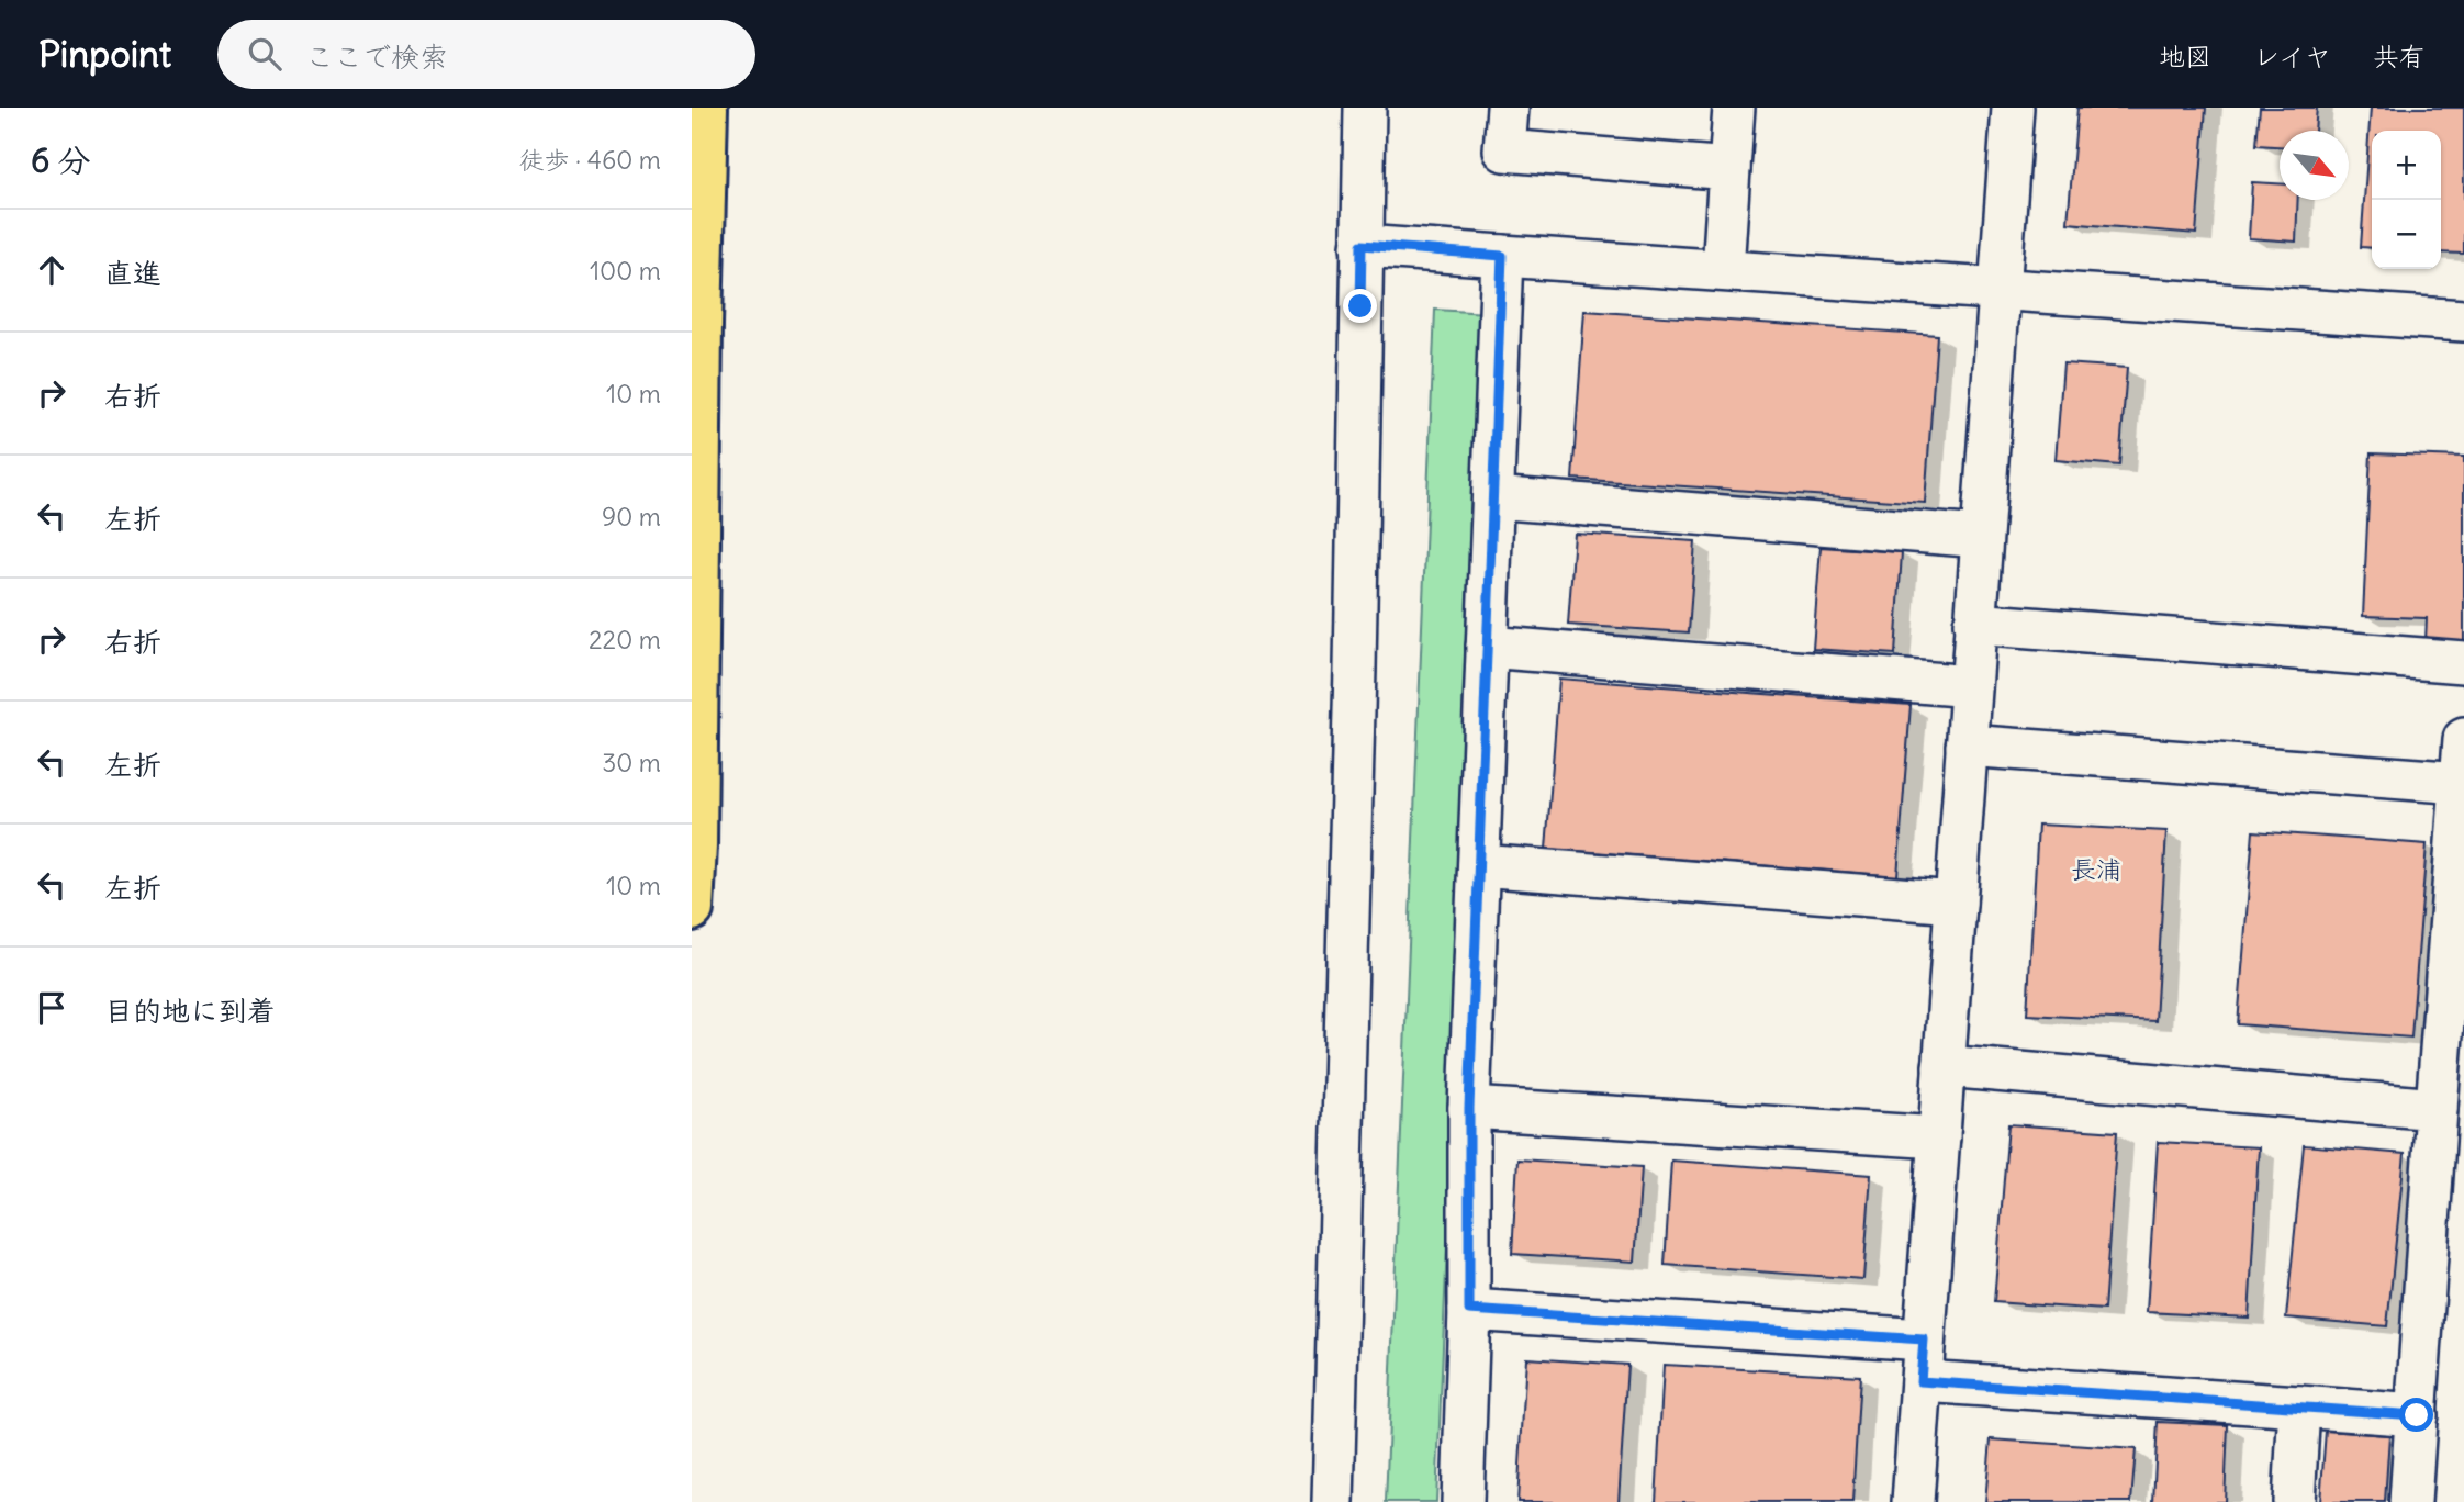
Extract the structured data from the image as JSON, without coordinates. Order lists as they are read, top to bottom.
{
  "districts": ["長浦"],
  "north": "bottom right",
  "page": {
    "header": "Pinpoint",
    "search": "ここで検索",
    "nav": ["地図", "レイヤ", "共有"],
    "heading": ["6 分", "徒歩 · 460 m"],
    "map_buttons": ["+", "−"],
    "list": [
      ["直進", "100 m"],
      ["右折", "10 m"],
      ["左折", "90 m"],
      ["右折", "220 m"],
      ["左折", "30 m"],
      ["左折", "10 m"],
      "目的地に到着"
    ]
  }
}
